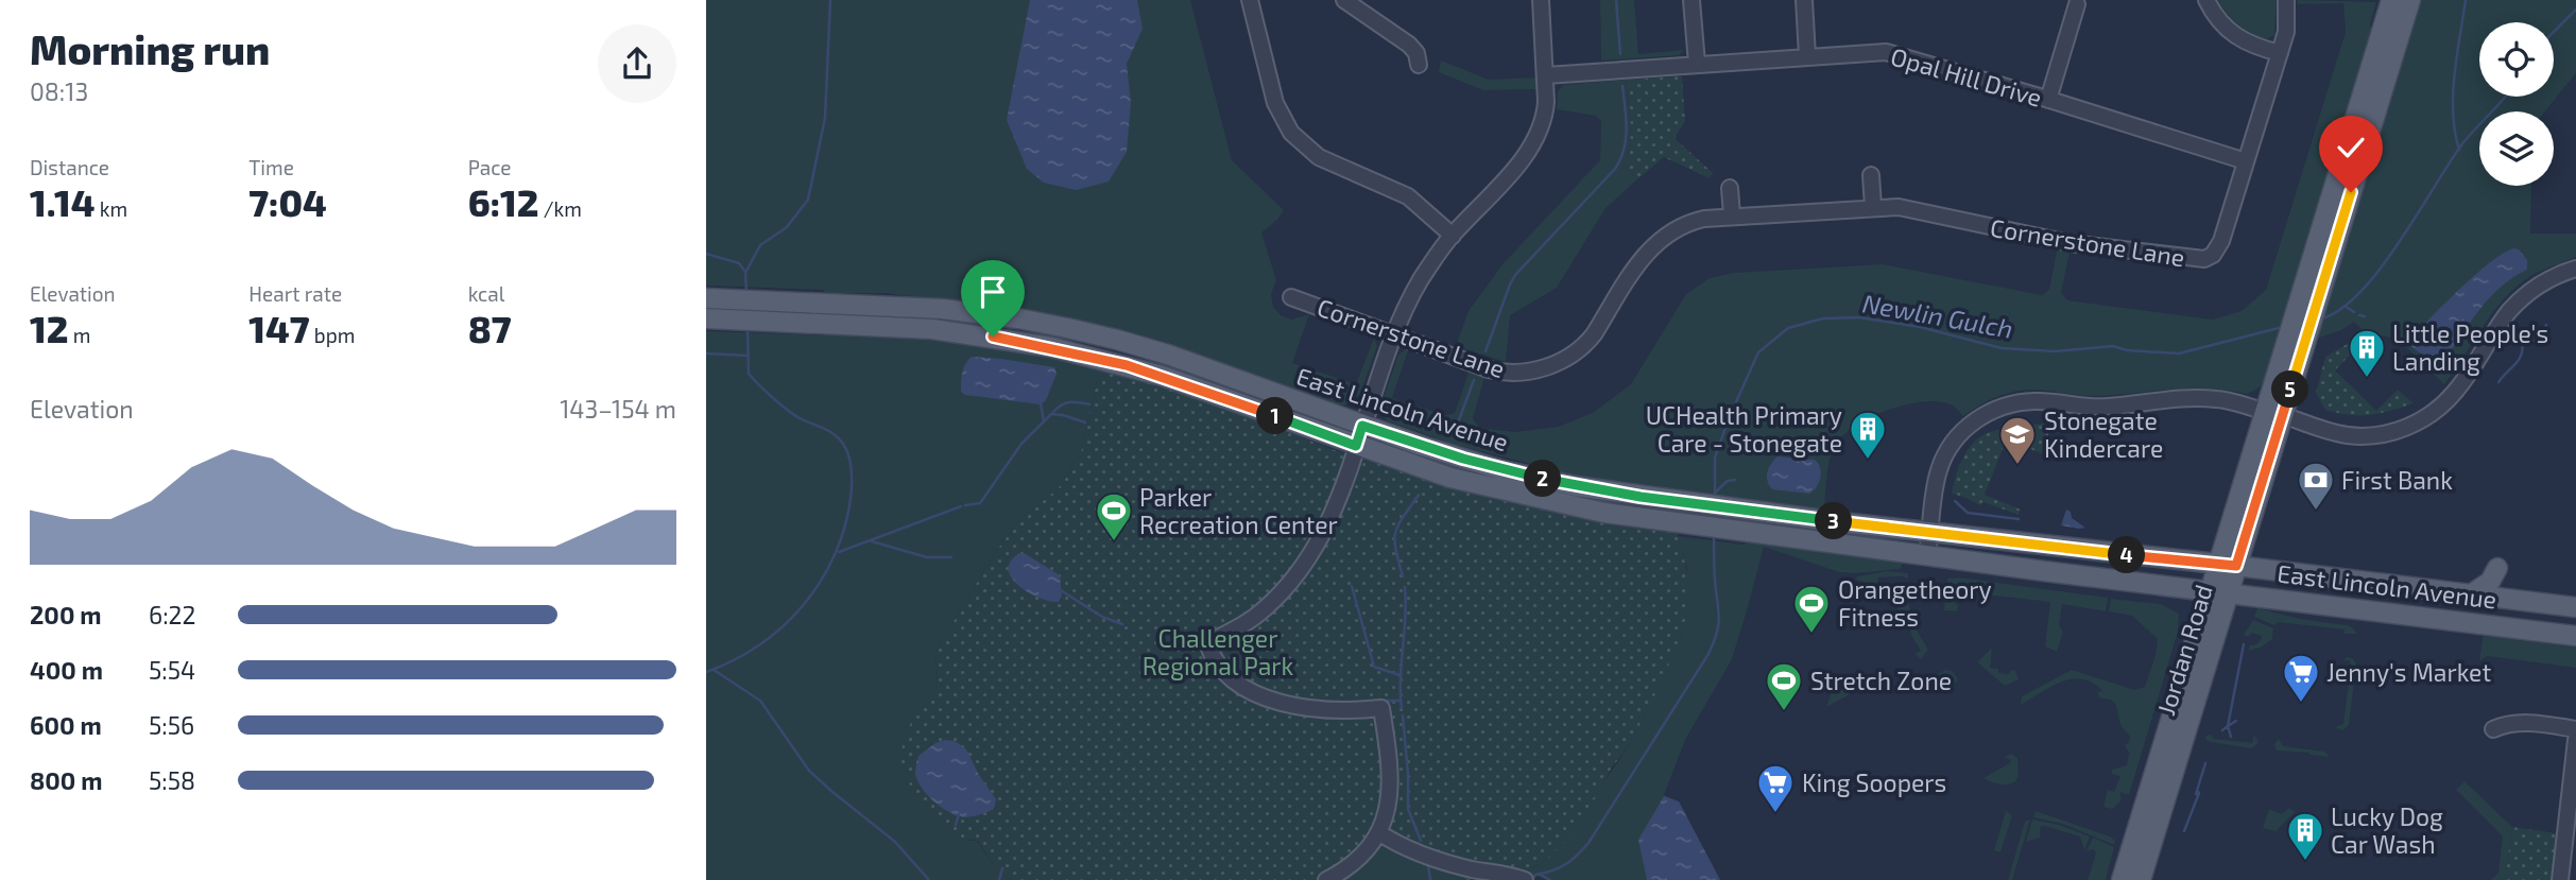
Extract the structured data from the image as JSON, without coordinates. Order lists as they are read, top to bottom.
{
  "streets": {
    "main road": ["East Lincoln Avenue", "Jordan Road"],
    "street": ["Opal Hill Drive", "Cornerstone Lane"]
  },
  "crossings": [
    ["Opal Hill Drive", "Cornerstone Lane"],
    ["East Lincoln Avenue", "Jordan Road"]
  ],
  "water": ["Newlin Gulch"],
  "parks": ["Challenger Regional Park"],
  "places": {
    "building": ["Little People's Landing", "UCHealth Primary Care - Stonegate", "Lucky Dog Car Wash"],
    "school or university": ["Stonegate Kindercare"],
    "bank": ["First Bank"],
    "sports": ["Parker Recreation Center", "Orangetheory Fitness", "Stretch Zone"],
    "supermarket": ["Jenny's Market", "King Soopers"]
  },
  "page": {
    "heading": ["Morning run", "08:13"],
    "stats": [
      ["Distance", "1.14 km"],
      ["Time", "7:04"],
      ["Pace", "6:12 /km"],
      ["Elevation", "12 m"],
      ["Heart rate", "147 bpm"],
      ["kcal", "87"]
    ],
    "pins": [
      "5",
      "1",
      "2",
      "3",
      "4"
    ],
    "chart": ["Elevation", "143–154 m"],
    "list": [
      {
        "name": "200 m",
        "note": "6:22"
      },
      {
        "name": "400 m",
        "note": "5:54"
      },
      {
        "name": "600 m",
        "note": "5:56"
      },
      {
        "name": "800 m",
        "note": "5:58"
      }
    ]
  }
}
